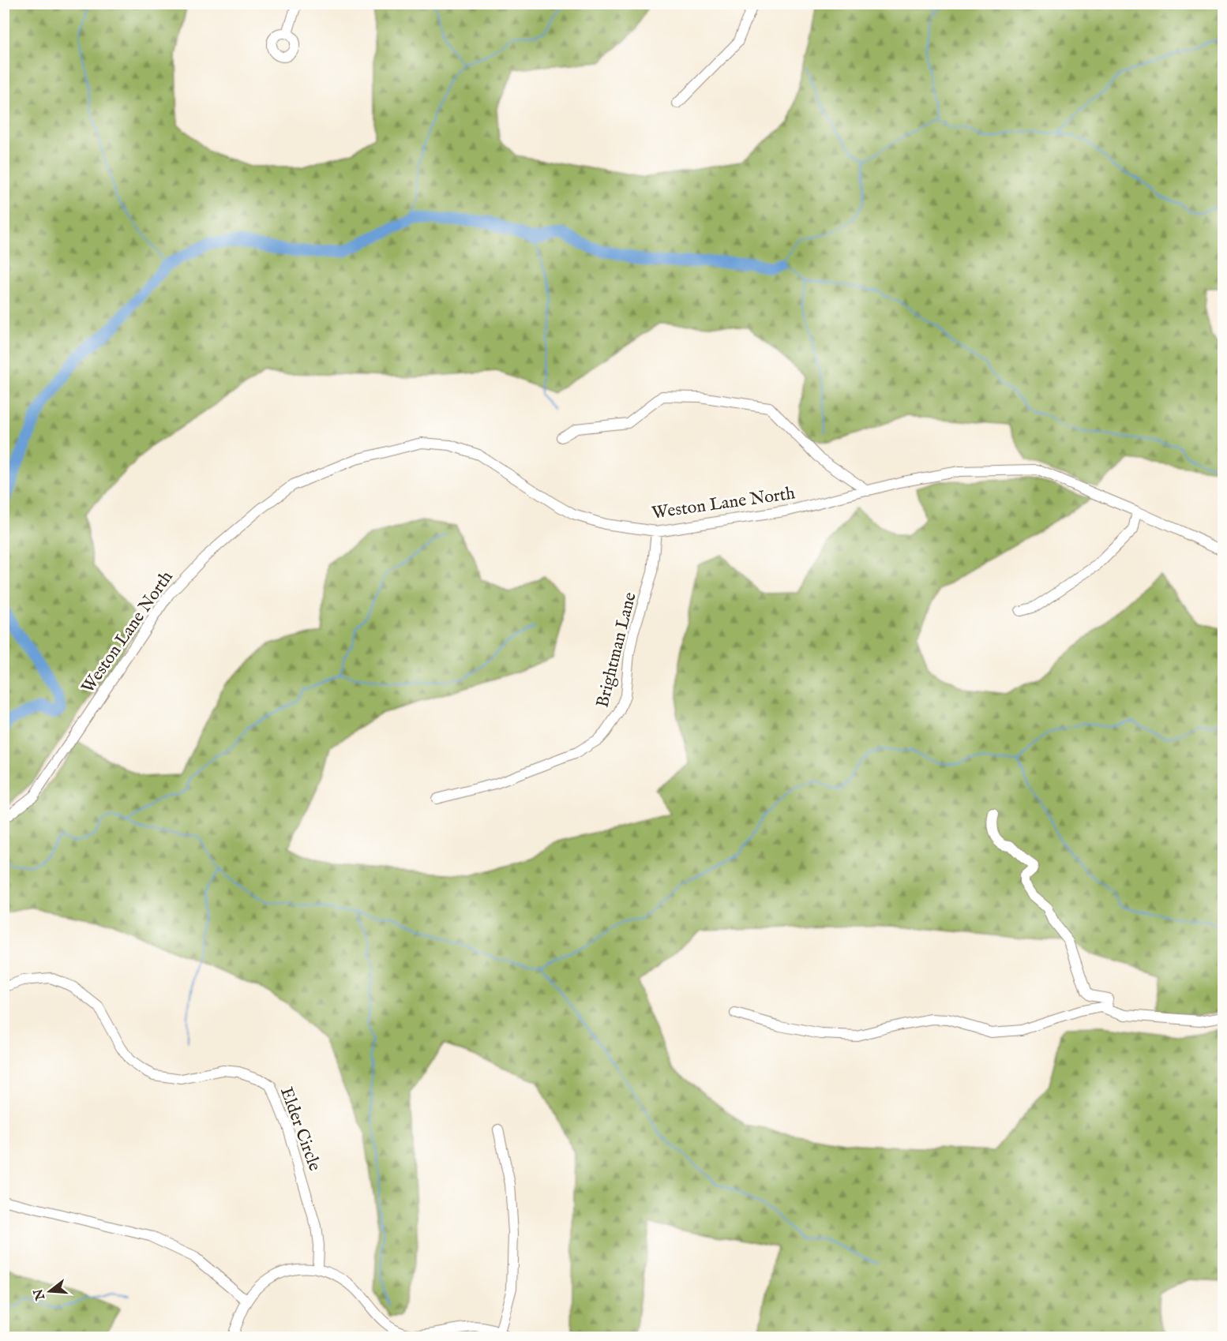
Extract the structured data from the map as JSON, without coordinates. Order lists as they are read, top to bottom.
{
  "streets": {
    "street": ["Weston Lane North", "Brightman Lane", "Elder Circle"]
  },
  "crossings": [
    ["Weston Lane North", "Brightman Lane"]
  ],
  "north": "left"
}
